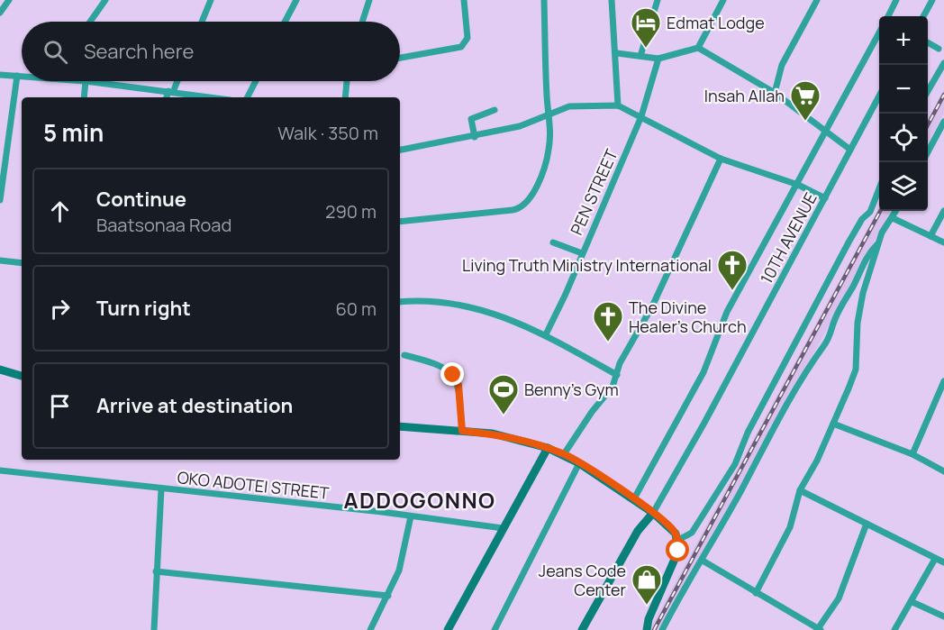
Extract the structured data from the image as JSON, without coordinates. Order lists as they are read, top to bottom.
{
  "streets": {
    "street": ["PEN STREET", "10TH AVENUE", "OKO ADOTEI STREET"]
  },
  "districts": ["ADDOGONNO"],
  "places": {
    "hotel": ["Edmat Lodge"],
    "supermarket": ["Insah Allah"],
    "church": ["Living Truth Ministry International", "The Divine Healer’s Church"],
    "sports": ["Benny’s Gym"],
    "shop": ["Jeans Code Center"]
  },
  "page": {
    "map_buttons": ["+", "−"],
    "search": "Search here",
    "heading": ["5 min", "Walk · 350 m"],
    "list": [
      ["Continue", "Baatsonaa Road", "290 m"],
      ["Turn right", "60 m"],
      "Arrive at destination"
    ]
  }
}
